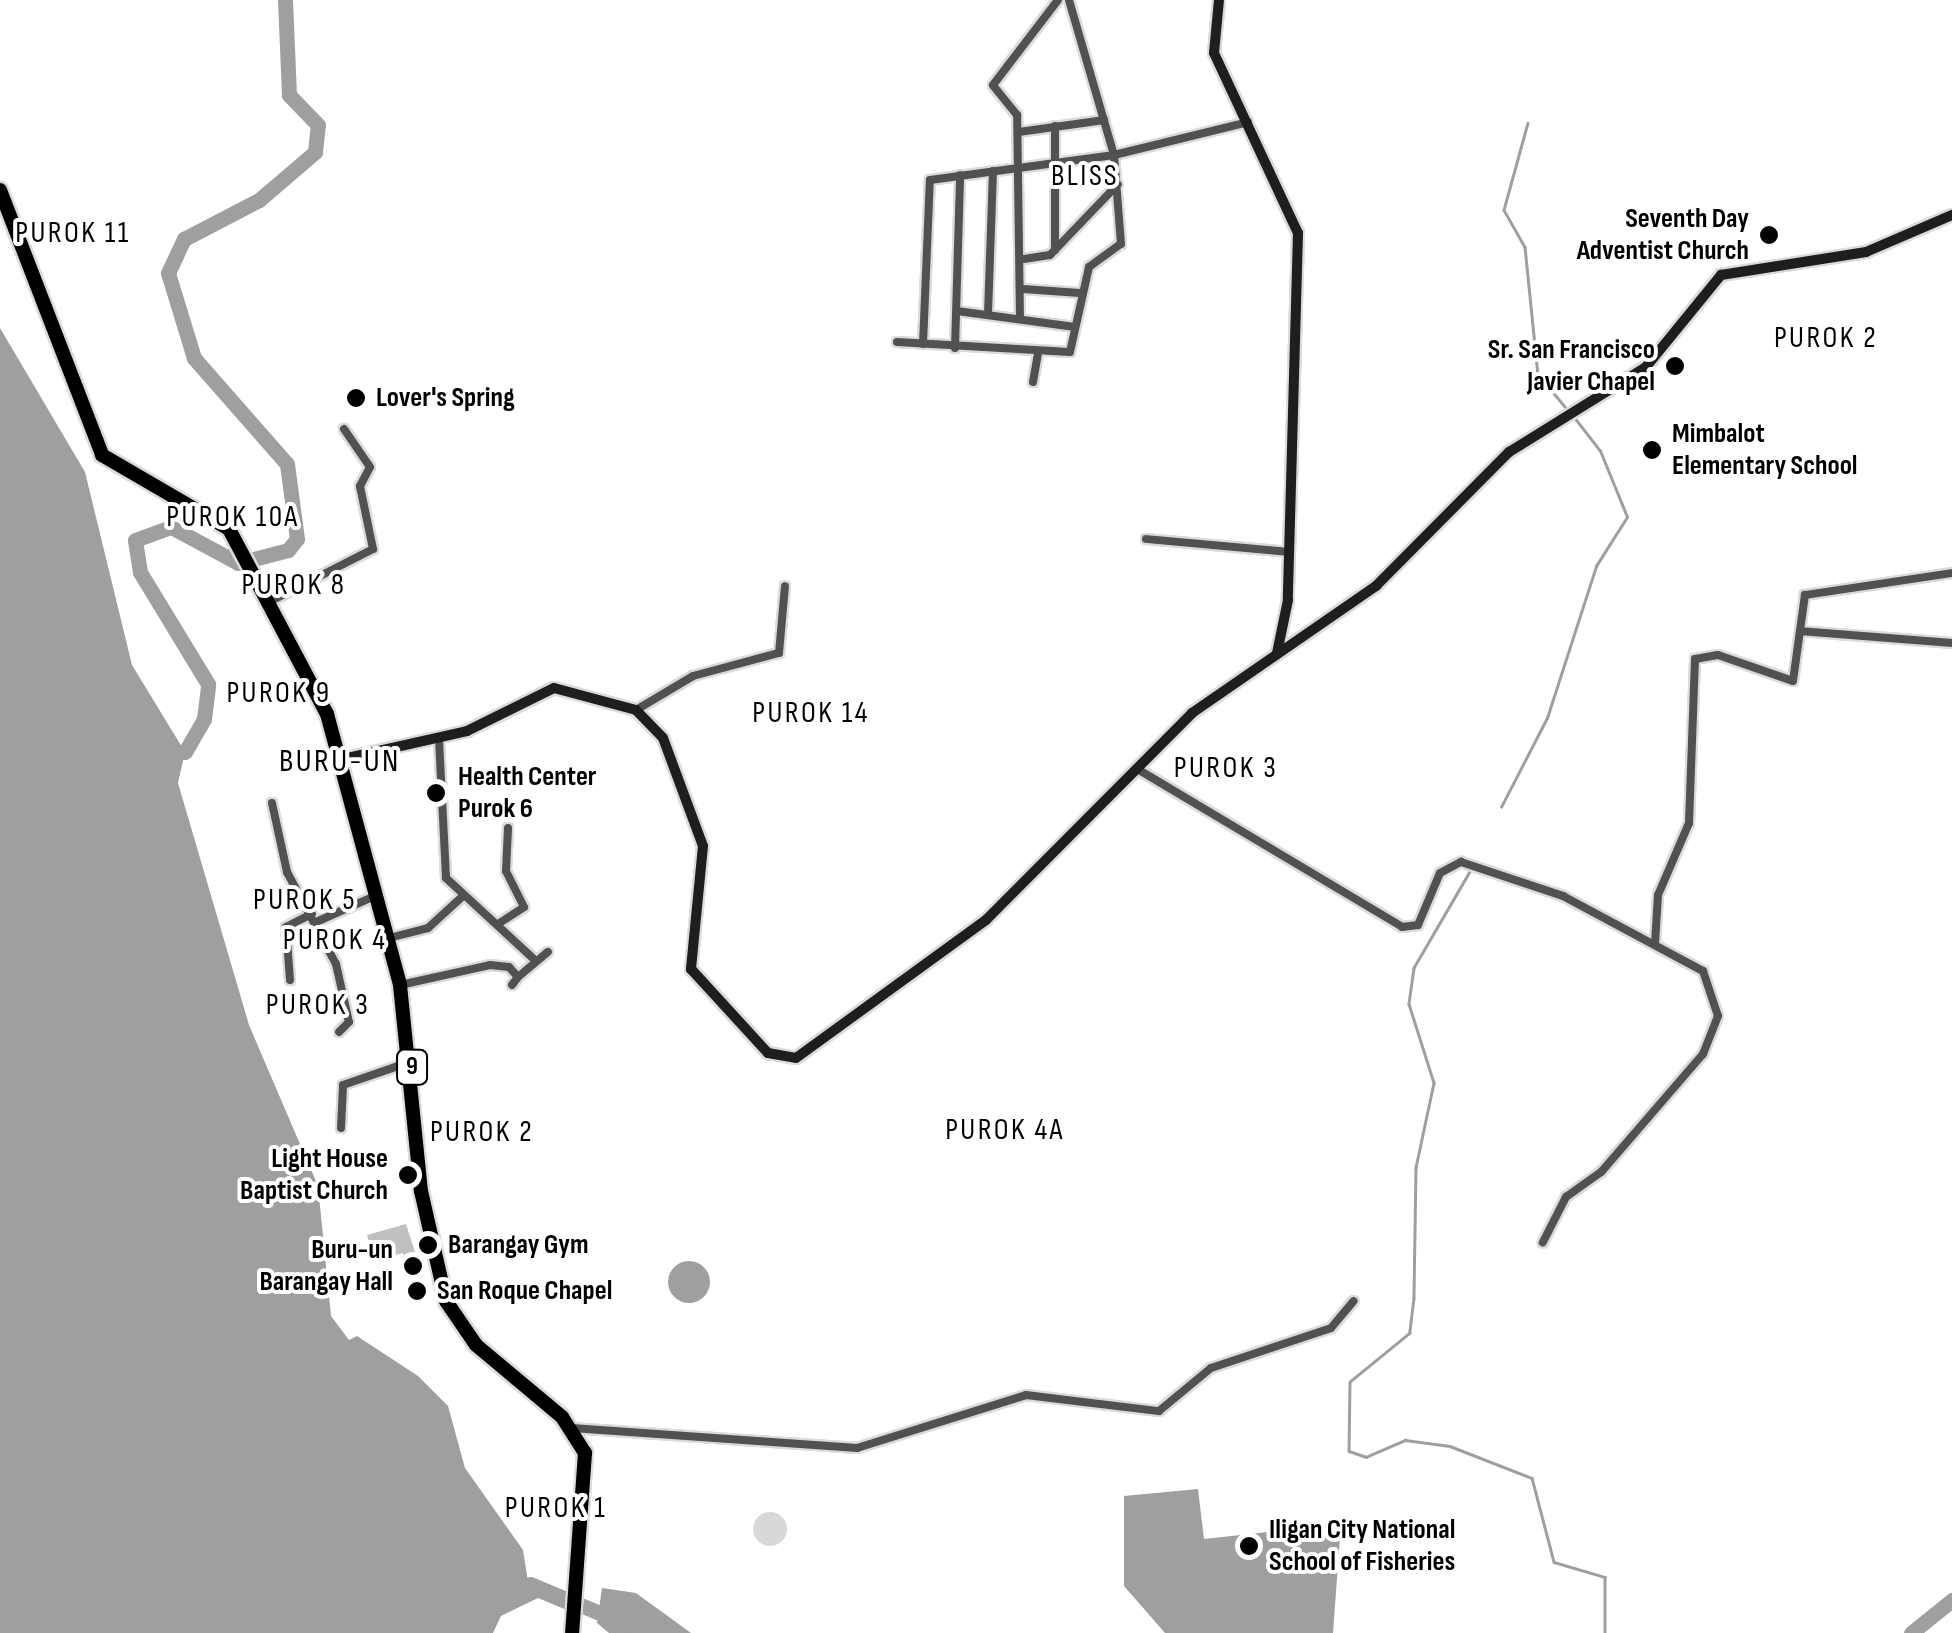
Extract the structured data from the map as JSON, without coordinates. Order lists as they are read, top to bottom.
{
  "streets": {
    "highway": ["9"]
  },
  "districts": [
    "BLISS",
    "PUROK 11",
    "PUROK 2",
    "PUROK 10A",
    "PUROK 8",
    "PUROK 9",
    "PUROK 14",
    "BURU-UN",
    "PUROK 3",
    "PUROK 5",
    "PUROK 4",
    "PUROK 3",
    "PUROK 4A",
    "PUROK 2",
    "PUROK 1"
  ],
  "places": [
    "Seventh Day Adventist Church",
    "Sr. San Francisco Javier Chapel",
    "Lover's Spring",
    "Mimbalot Elementary School",
    "Health Center Purok 6",
    "Light House Baptist Church",
    "Barangay Gym",
    "Buru-un Barangay Hall",
    "San Roque Chapel",
    "Iligan City National School of Fisheries"
  ]
}
